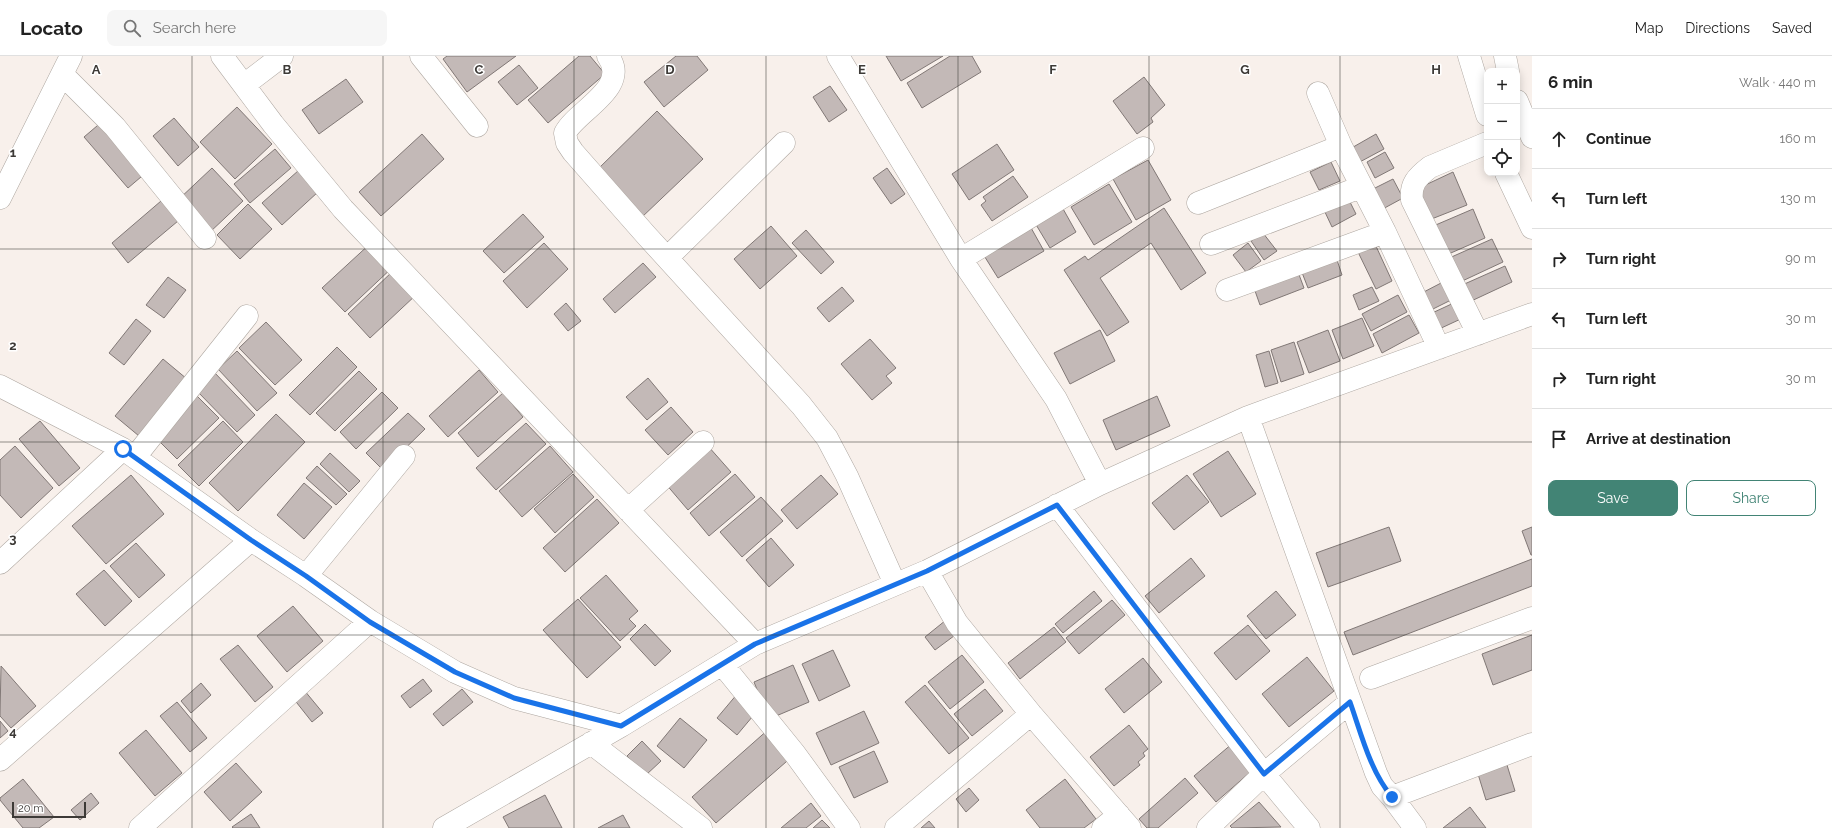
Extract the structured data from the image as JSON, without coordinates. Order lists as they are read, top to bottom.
{
  "scale_bar": "20 m",
  "page": {
    "header": "Locato",
    "search": "Search here",
    "nav": ["Map", "Directions", "Saved"],
    "heading": ["6 min", "Walk · 440 m"],
    "map_buttons": ["+", "−"],
    "list": [
      ["Continue", "160 m"],
      ["Turn left", "130 m"],
      ["Turn right", "90 m"],
      ["Turn left", "30 m"],
      ["Turn right", "30 m"],
      "Arrive at destination"
    ],
    "buttons": ["Save", "Share"],
    "scale": "20 m"
  },
  "grid": {
    "columns": [
      "A",
      "B",
      "C",
      "D",
      "E",
      "F",
      "G",
      "H"
    ],
    "rows": [
      "1",
      "2",
      "3",
      "4"
    ]
  }
}
